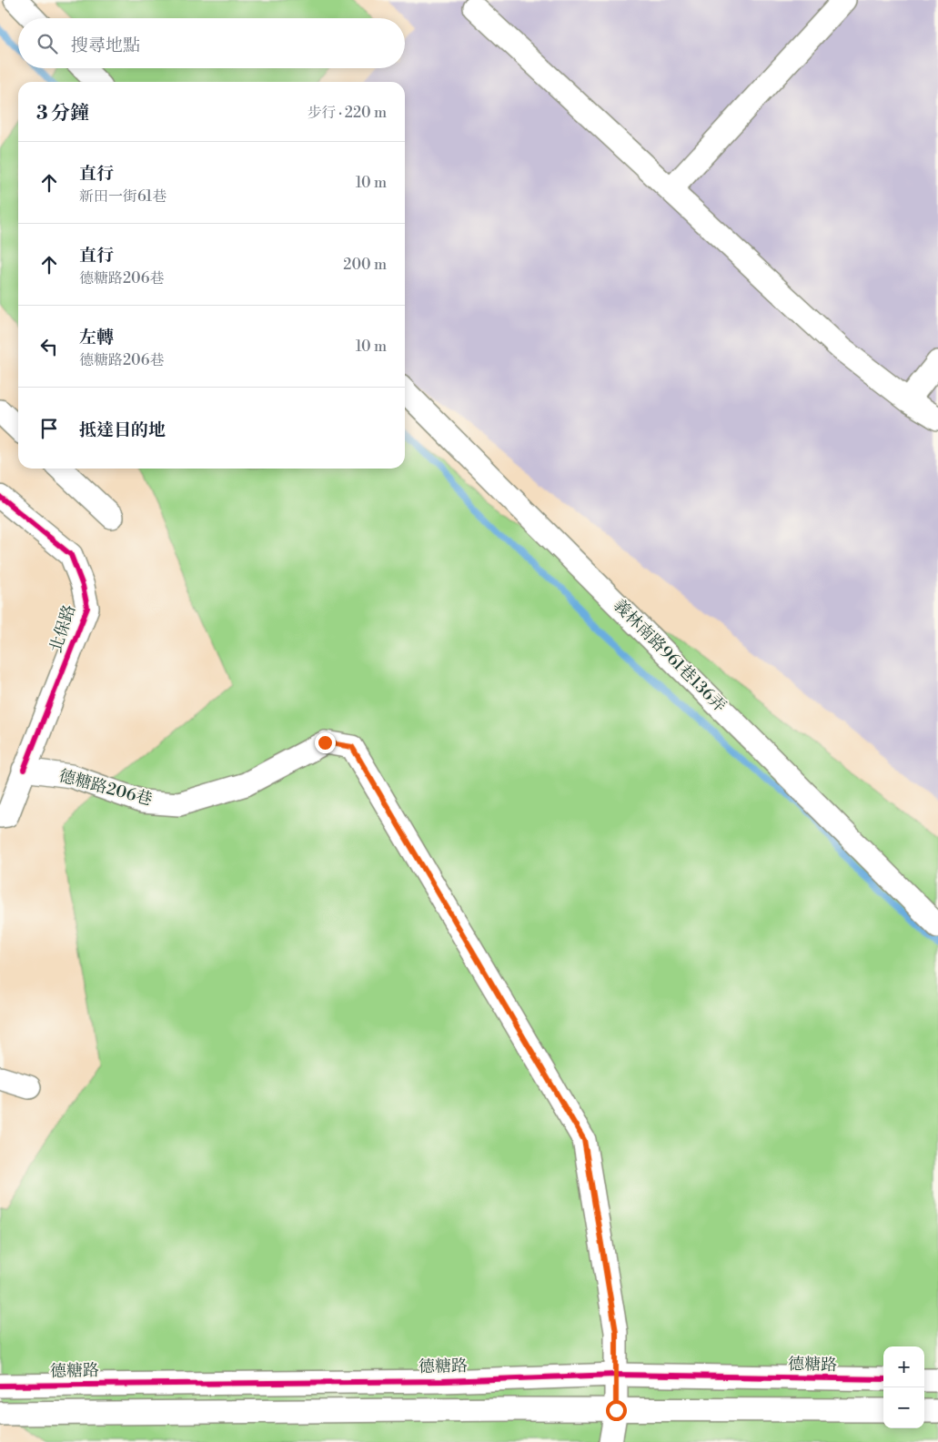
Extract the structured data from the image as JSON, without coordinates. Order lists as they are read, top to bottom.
{
  "streets": {
    "street": [
      "北保路",
      "義林南路961巷136弄",
      "德糖路206巷",
      "德糖路"
    ]
  },
  "crossings": [
    ["北保路", "德糖路206巷"],
    ["德糖路206巷", "德糖路"]
  ],
  "page": {
    "search": "搜尋地點",
    "heading": ["3 分鐘", "步行 · 220 m"],
    "list": [
      ["直行", "新田一街61巷", "10 m"],
      ["直行", "德糖路206巷", "200 m"],
      ["左轉", "德糖路206巷", "10 m"],
      "抵達目的地"
    ],
    "map_buttons": ["+", "−"]
  }
}
